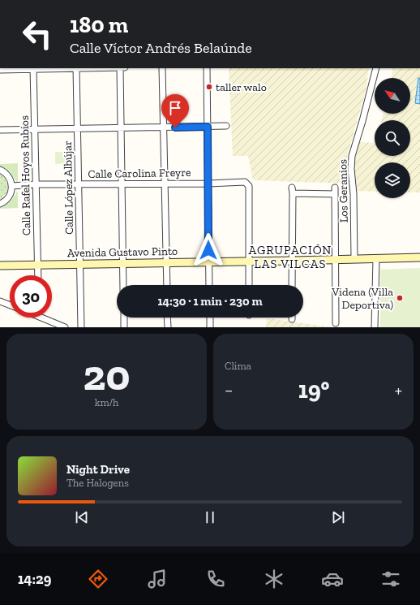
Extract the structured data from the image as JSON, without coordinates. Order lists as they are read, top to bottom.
{
  "streets": {
    "main road": ["Avenida Gustavo Pinto"],
    "street": [
      "Calle Carolina Freyre",
      "Calle Rafel Hoyos Rubios",
      "Calle López Albújar",
      "Los Geranios"
    ]
  },
  "crossings": [
    ["Calle Carolina Freyre", "Calle Rafel Hoyos Rubios"],
    ["Calle Carolina Freyre", "Calle López Albújar"],
    ["Calle Carolina Freyre", "Avenida Gustavo Pinto"],
    ["Calle Rafel Hoyos Rubios", "Avenida Gustavo Pinto"],
    ["Calle López Albújar", "Avenida Gustavo Pinto"],
    ["Los Geranios", "Avenida Gustavo Pinto"]
  ],
  "districts": ["AGRUPACIÓN LAS VILCAS"],
  "places": ["taller walo", "Videna (Villa Deportiva)"],
  "north": "top left",
  "page": {
    "turn": ["180 m", "Calle Víctor Andrés Belaúnde"],
    "limit": "30",
    "trip": "14:30 · 1 min · 230 m",
    "tile": [
      ["20", "km/h"],
      "Clima"
    ],
    "heat": ["−", "19°", "+"],
    "song": ["Night Drive", "The Halogens"],
    "tabs": "14:29"
  }
}
